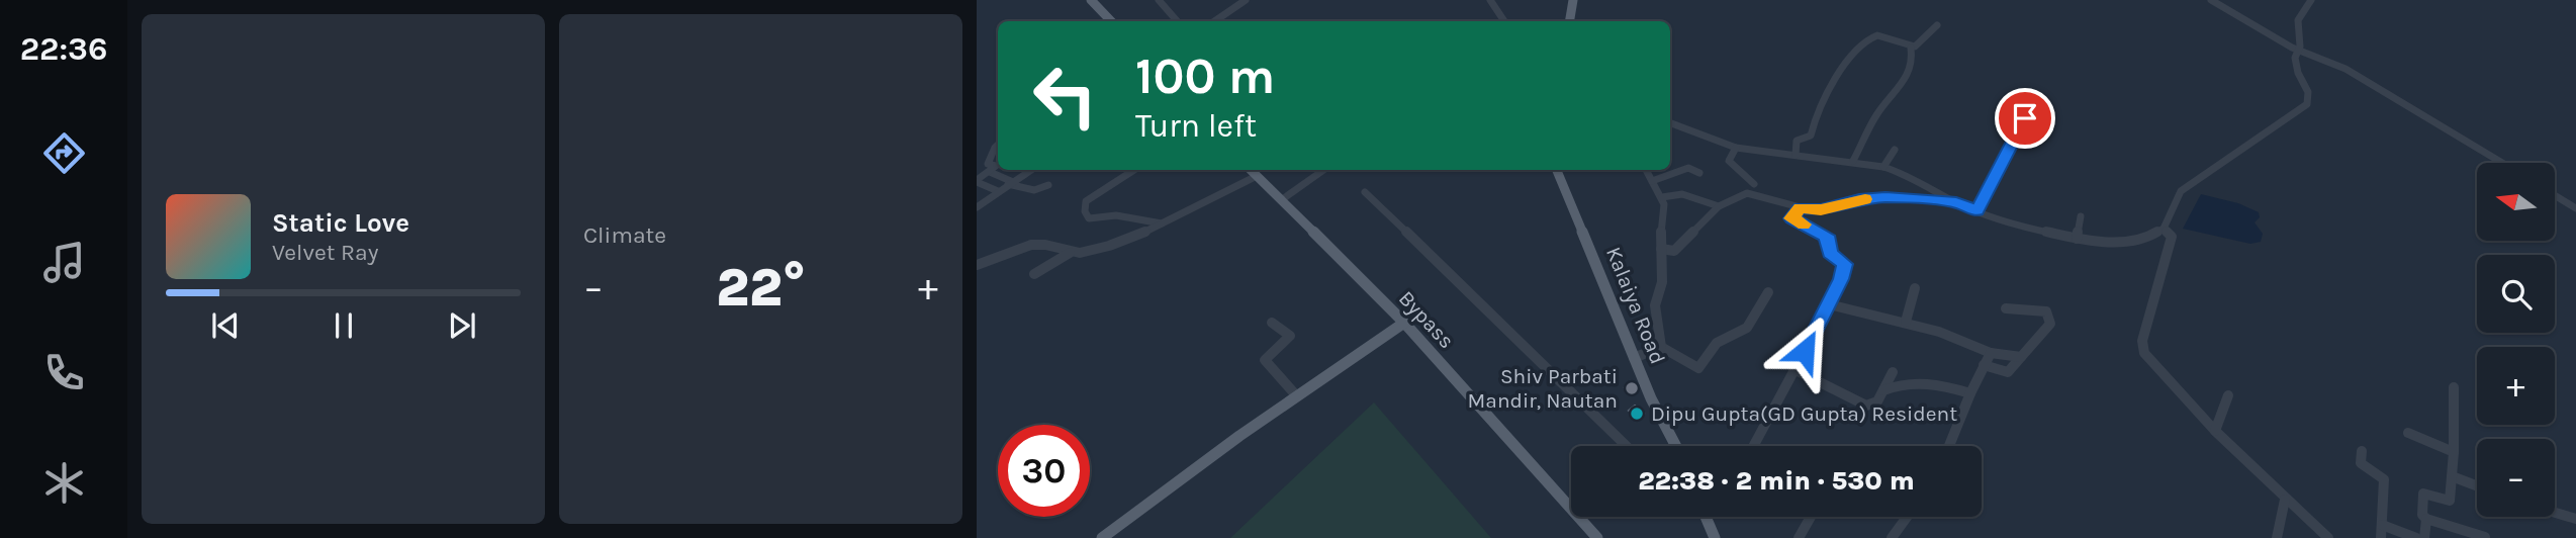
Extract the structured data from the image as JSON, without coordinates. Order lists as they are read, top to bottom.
{
  "streets": {
    "main road": ["Kalaiya Road", "Bypass"]
  },
  "places": ["Shiv Parbati Mandir, Nautan", "Dipu Gupta(GD Gupta) Resident"],
  "north": "left",
  "page": {
    "tabs": "22:36",
    "tile": "Climate",
    "turn": ["100 m", "Turn left"],
    "map_buttons": ["+", "−"],
    "song": ["Static Love", "Velvet Ray"],
    "heat": ["−", "22°", "+"],
    "limit": "30",
    "trip": "22:38 · 2 min · 530 m"
  }
}
